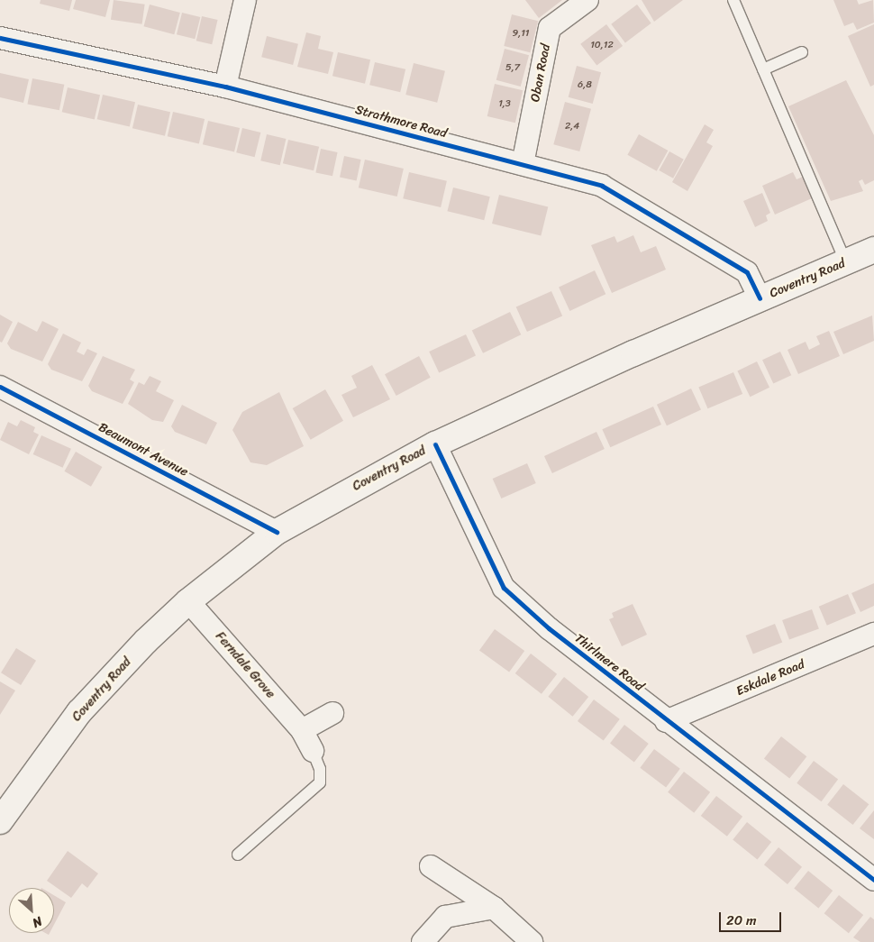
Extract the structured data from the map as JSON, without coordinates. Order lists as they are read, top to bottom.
{
  "streets": {
    "main road": ["Coventry Road"],
    "street": [
      "Oban Road",
      "Strathmore Road",
      "Beaumont Avenue",
      "Thirlmere Road",
      "Ferndale Grove",
      "Eskdale Road"
    ]
  },
  "crossings": [
    ["Oban Road", "Strathmore Road"],
    ["Strathmore Road", "Coventry Road"],
    ["Coventry Road", "Beaumont Avenue"],
    ["Coventry Road", "Thirlmere Road"],
    ["Coventry Road", "Ferndale Grove"],
    ["Thirlmere Road", "Eskdale Road"]
  ],
  "house_numbers": [
    "9,11",
    "10,12",
    "5,7",
    "6,8",
    "1,3",
    "2,4"
  ],
  "scale_bar": "20 m",
  "north": "bottom right"
}
